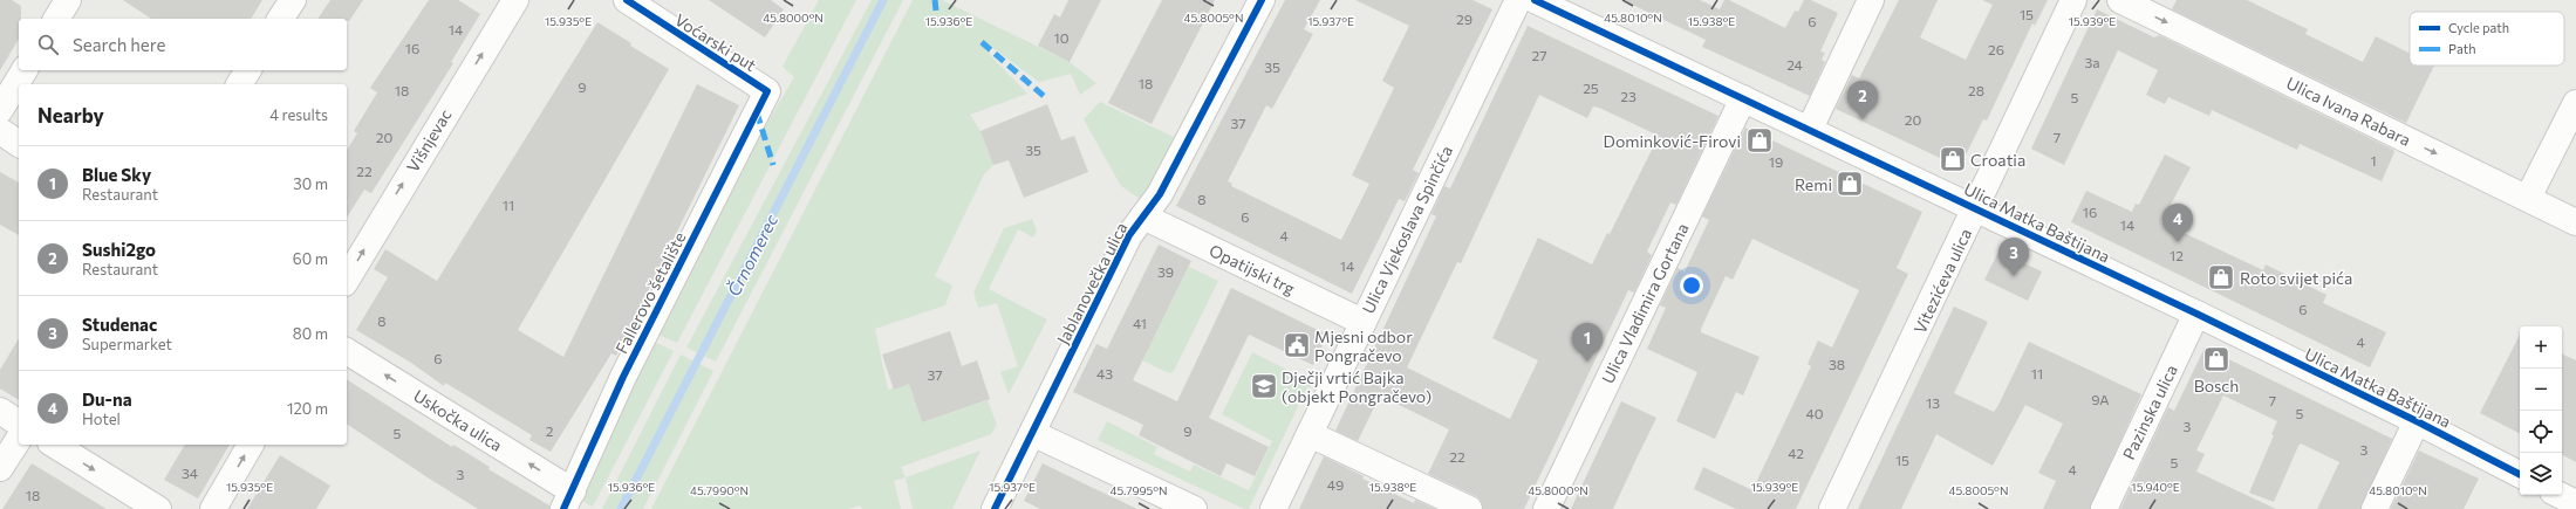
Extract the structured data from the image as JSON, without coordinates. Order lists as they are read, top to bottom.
{
  "streets": {
    "street": [
      "Voćarski put",
      "Ulica Ivana Rabara",
      "Višnjevac",
      "Ulica Matka Baštijana",
      "Ulica Vjekoslava Spinčića",
      "Opatijski trg",
      "Vitezićeva ulica",
      "Jablanovečka ulica",
      "Fallerovo šetalište",
      "Ulica Vladimira Gortana",
      "Pazinska ulica",
      "Uskočka ulica"
    ]
  },
  "crossings": [
    ["Voćarski put", "Fallerovo šetalište"],
    ["Ulica Matka Baštijana", "Vitezićeva ulica"],
    ["Ulica Matka Baštijana", "Ulica Vladimira Gortana"],
    ["Ulica Matka Baštijana", "Pazinska ulica"],
    ["Ulica Vjekoslava Spinčića", "Opatijski trg"],
    ["Opatijski trg", "Jablanovečka ulica"],
    ["Fallerovo šetalište", "Uskočka ulica"]
  ],
  "one_way": ["Ulica Ivana Rabara", "Višnjevac", "Uskočka ulica"],
  "water": ["Črnomerec"],
  "places": {
    "shop": [
      "Dominković-Firovi",
      "Croatia",
      "Remi",
      "Roto svijet pića",
      "Bosch"
    ],
    "public building": ["Mjesni odbor Pongračevo"],
    "school or university": ["Dječji vrtić Bajka (objekt Pongračevo)"]
  },
  "house_numbers": [
    "15",
    "29",
    "6",
    "14",
    "10",
    "16",
    "26",
    "27",
    "3a",
    "24",
    "35",
    "18",
    "9",
    "25",
    "18",
    "28",
    "23",
    "5",
    "20",
    "37",
    "20",
    "7",
    "35",
    "1",
    "19",
    "22",
    "8",
    "11",
    "16",
    "6",
    "14",
    "4",
    "12",
    "14",
    "39",
    "6",
    "8",
    "41",
    "4",
    "6",
    "38",
    "43",
    "11",
    "37",
    "9A",
    "7",
    "13",
    "40",
    "5",
    "3",
    "2",
    "9",
    "5",
    "3",
    "42",
    "22",
    "15",
    "5",
    "4",
    "34",
    "3",
    "49",
    "18"
  ],
  "legend": ["Cycle path", "Path"],
  "page": {
    "search": "Search here",
    "pins": [
      "2",
      "4",
      "3",
      "1"
    ],
    "heading": ["Nearby", "4 results"],
    "list": [
      {
        "mark": "1",
        "name": "Blue Sky",
        "note": "Restaurant",
        "value": "30 m"
      },
      {
        "mark": "2",
        "name": "Sushi2go",
        "note": "Restaurant",
        "value": "60 m"
      },
      {
        "mark": "3",
        "name": "Studenac",
        "note": "Supermarket",
        "value": "80 m"
      },
      {
        "mark": "4",
        "name": "Du-na",
        "note": "Hotel",
        "value": "120 m"
      }
    ],
    "map_buttons": ["+", "−"]
  },
  "coordinates": [
    "45.8000°N",
    "45.8005°N",
    "45.8010°N",
    "15.935°E",
    "15.936°E",
    "15.937°E",
    "15.938°E",
    "15.939°E",
    "15.940°E",
    "45.7990°N",
    "45.7995°N"
  ]
}
